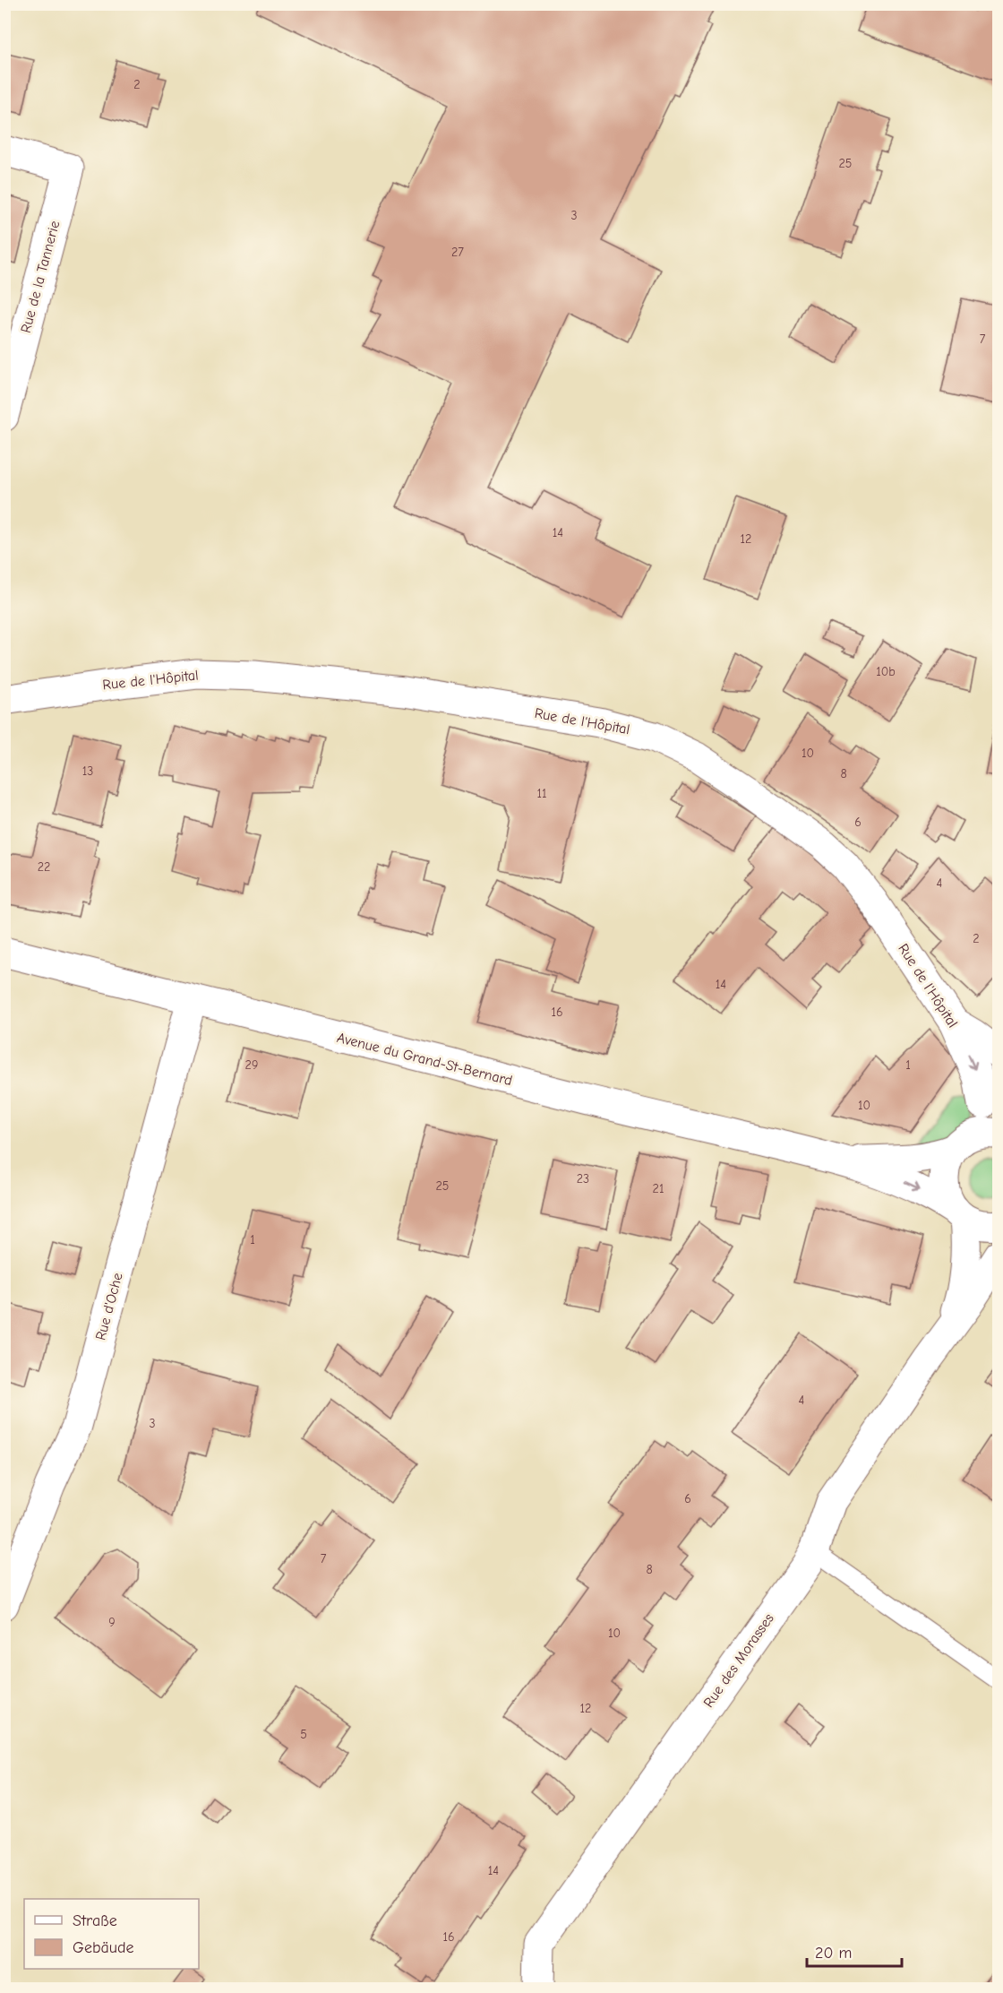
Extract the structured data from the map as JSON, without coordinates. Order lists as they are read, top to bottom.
{
  "streets": {
    "street": [
      "Rue de la Tannerie",
      "Rue de l'Hôpital",
      "Avenue du Grand-St-Bernard",
      "Rue d'Oche",
      "Rue des Morasses"
    ]
  },
  "crossings": [
    ["Avenue du Grand-St-Bernard", "Rue d'Oche"],
    ["Avenue du Grand-St-Bernard", "Rue des Morasses"]
  ],
  "house_numbers": [
    "2",
    "25",
    "3",
    "27",
    "7",
    "14",
    "12",
    "10b",
    "10",
    "13",
    "8",
    "11",
    "6",
    "22",
    "4",
    "2",
    "14",
    "16",
    "29",
    "1",
    "10",
    "23",
    "25",
    "21",
    "1",
    "4",
    "3",
    "6",
    "7",
    "8",
    "9",
    "10",
    "12",
    "5",
    "14",
    "16"
  ],
  "legend": ["Straße", "Gebäude"],
  "scale_bar": "20 m"
}
